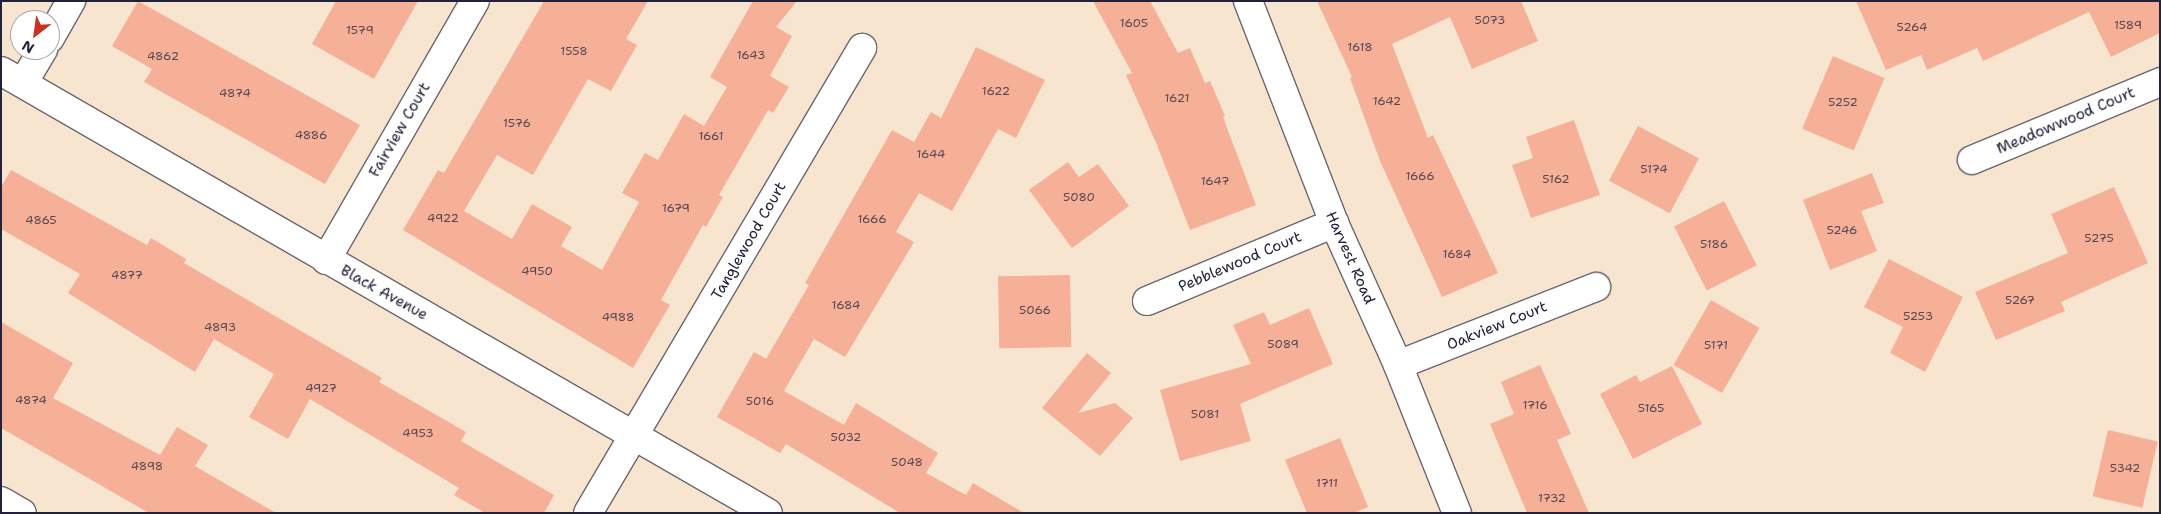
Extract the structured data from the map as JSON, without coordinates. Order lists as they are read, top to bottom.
{
  "streets": {
    "street": [
      "Meadowwood Court",
      "Fairview Court",
      "Tanglewood Court",
      "Harvest Road",
      "Pebblewood Court",
      "Black Avenue",
      "Oakview Court"
    ]
  },
  "crossings": [
    ["Fairview Court", "Black Avenue"],
    ["Tanglewood Court", "Black Avenue"],
    ["Harvest Road", "Pebblewood Court"],
    ["Harvest Road", "Oakview Court"]
  ],
  "house_numbers": [
    "5073",
    "1605",
    "1589",
    "5264",
    "1579",
    "1618",
    "1558",
    "1643",
    "4862",
    "1622",
    "4874",
    "1621",
    "1642",
    "5252",
    "1576",
    "4886",
    "1661",
    "1644",
    "5174",
    "1666",
    "5162",
    "1647",
    "5080",
    "1679",
    "4922",
    "1666",
    "4865",
    "5246",
    "5275",
    "5186",
    "1684",
    "4950",
    "4877",
    "5267",
    "1684",
    "5066",
    "5253",
    "4988",
    "4893",
    "5089",
    "5171",
    "4927",
    "4874",
    "5016",
    "1716",
    "5165",
    "5081",
    "4953",
    "5032",
    "5048",
    "4898",
    "5342",
    "1711",
    "1732"
  ],
  "north": "bottom left"
}
